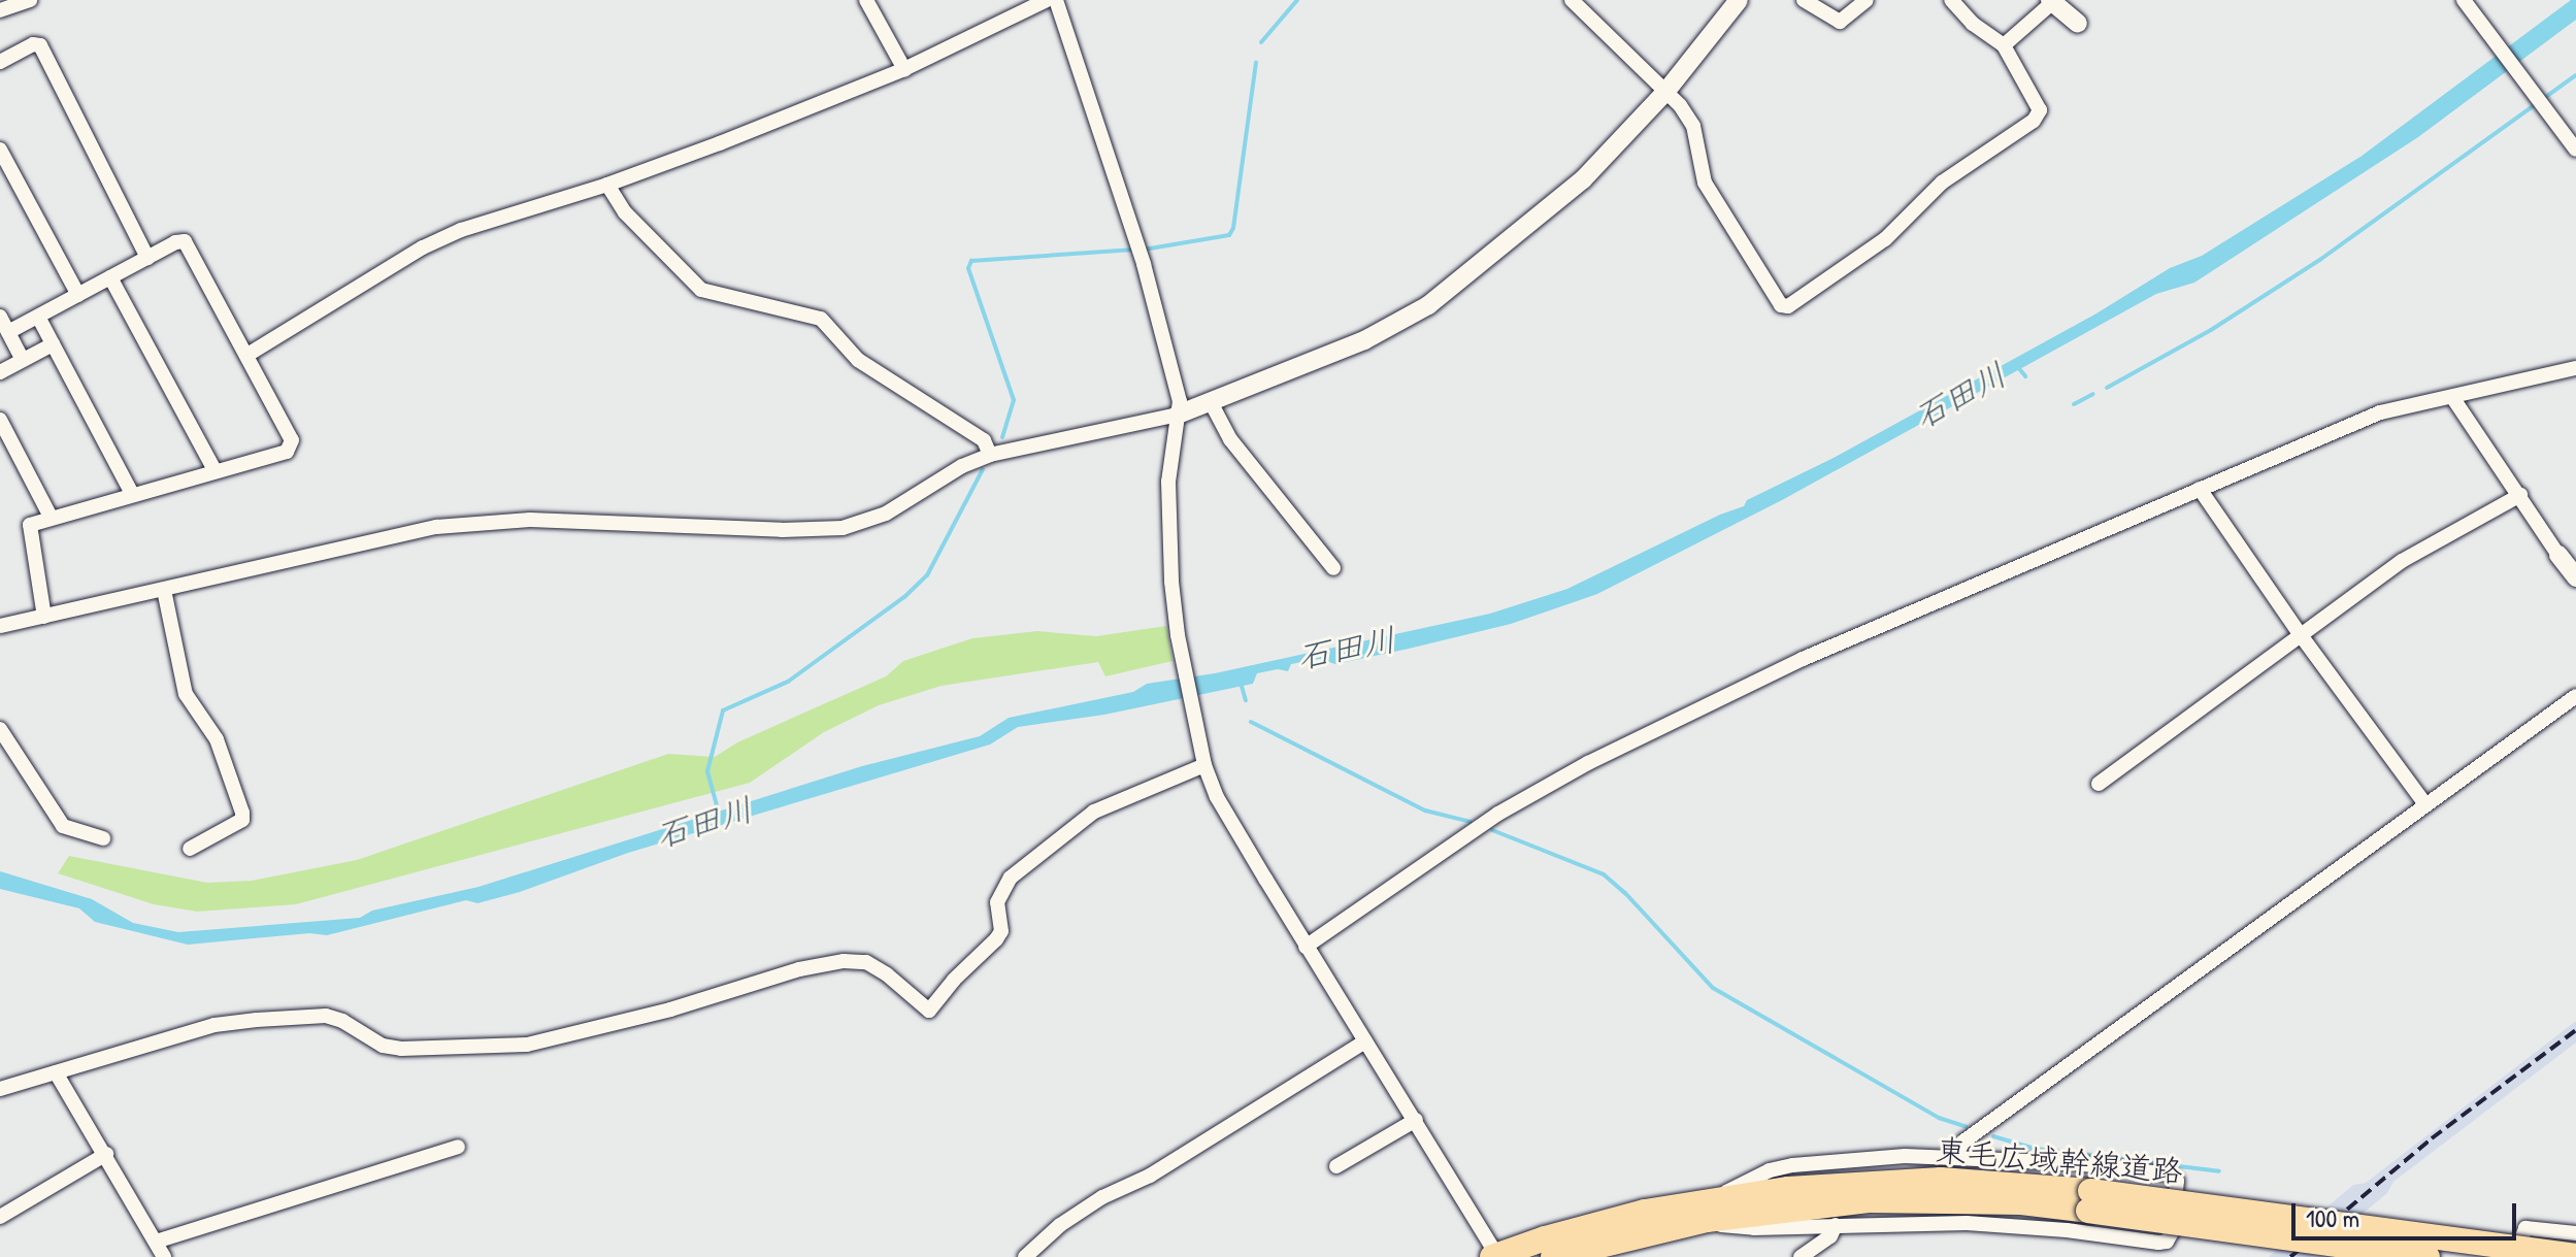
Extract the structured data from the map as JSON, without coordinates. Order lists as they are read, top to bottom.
{
  "streets": {
    "highway": ["東毛広域幹線道路"]
  },
  "water": ["石田川"],
  "scale_bar": "100 m"
}
